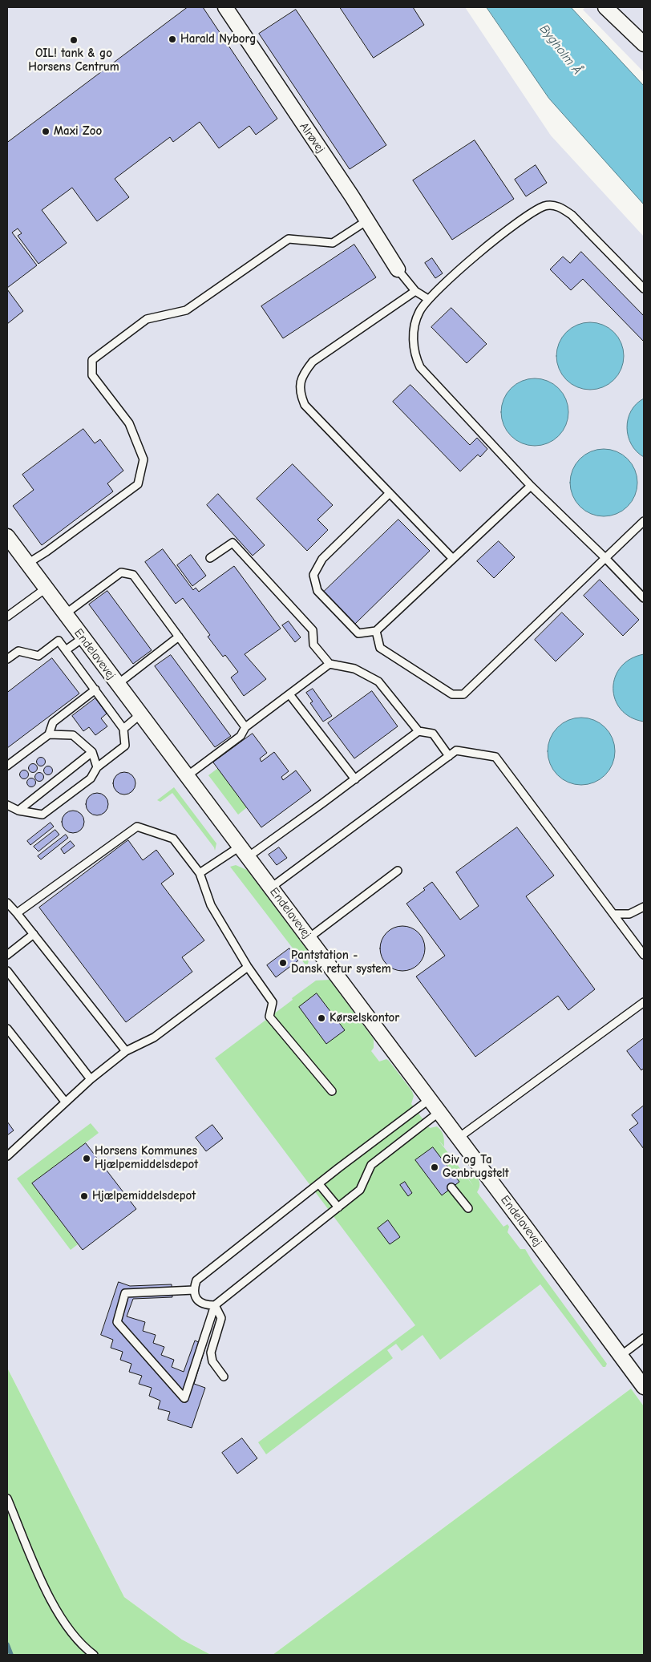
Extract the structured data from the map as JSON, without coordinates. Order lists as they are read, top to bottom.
{
  "streets": {
    "street": ["Alrøvej", "Endelavevej"]
  },
  "water": ["Bygholm Å"],
  "places": [
    "Harald Nyborg",
    "OIL! tank & go Horsens Centrum",
    "Maxi Zoo",
    "Pantstation - Dansk retur system",
    "Kørselskontor",
    "Horsens Kommunes Hjælpemiddelsdepot",
    "Giv og Ta Genbrugstelt",
    "Hjælpemiddelsdepot"
  ]
}
